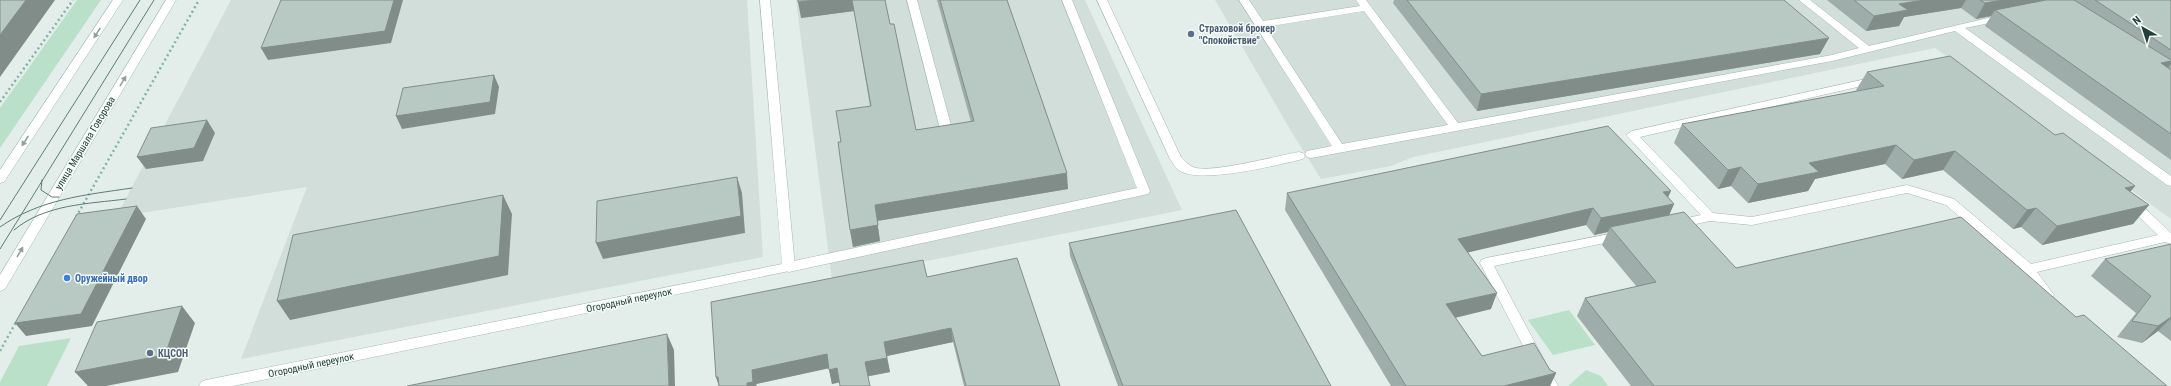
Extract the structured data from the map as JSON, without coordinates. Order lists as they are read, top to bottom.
{
  "streets": {
    "street": ["улица Маршала Говорова", "Огородный переулок"]
  },
  "places": ["Страховой брокер \"Спокойствие\"", "Оружейный двор", "КЦСОН"],
  "north": "top left"
}
